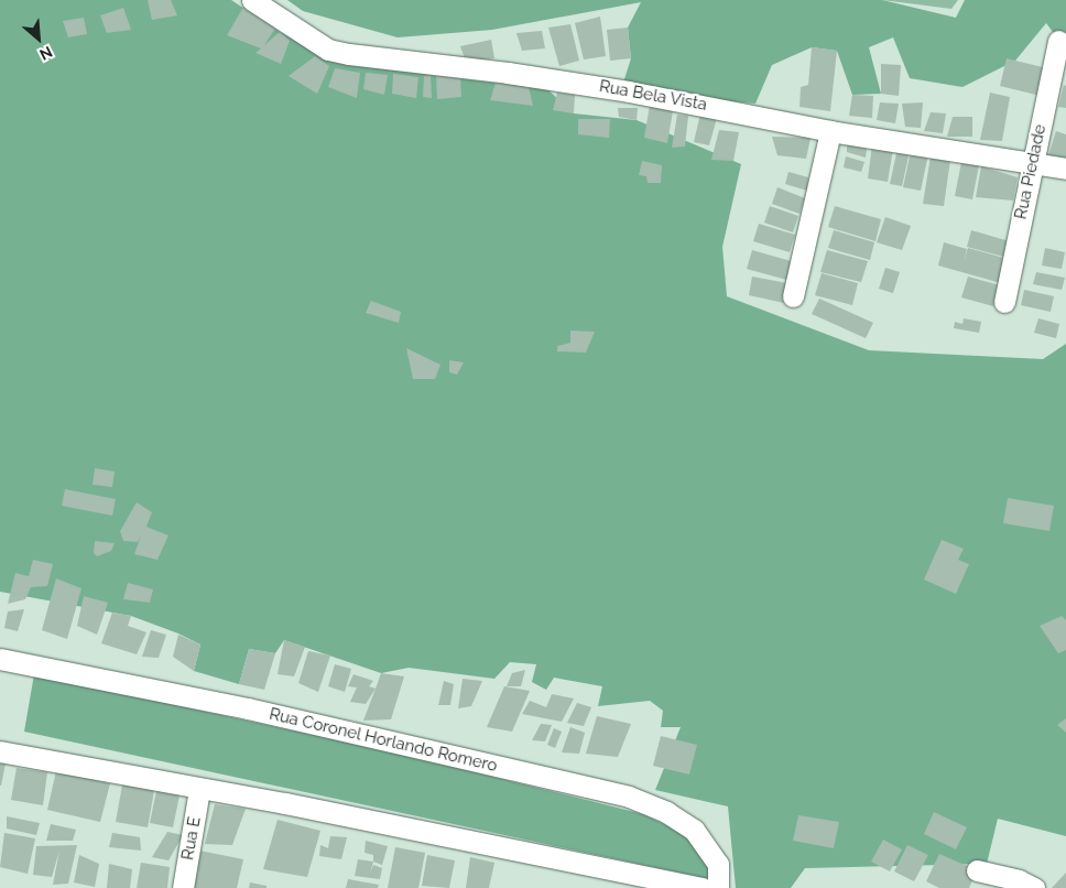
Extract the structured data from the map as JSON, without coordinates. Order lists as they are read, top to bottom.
{
  "streets": {
    "street": [
      "Rua Bela Vista",
      "Rua Piedade",
      "Rua Coronel Horlando Romero",
      "Rua E"
    ]
  },
  "crossings": [
    ["Rua Bela Vista", "Rua Piedade"]
  ],
  "north": "bottom right"
}
